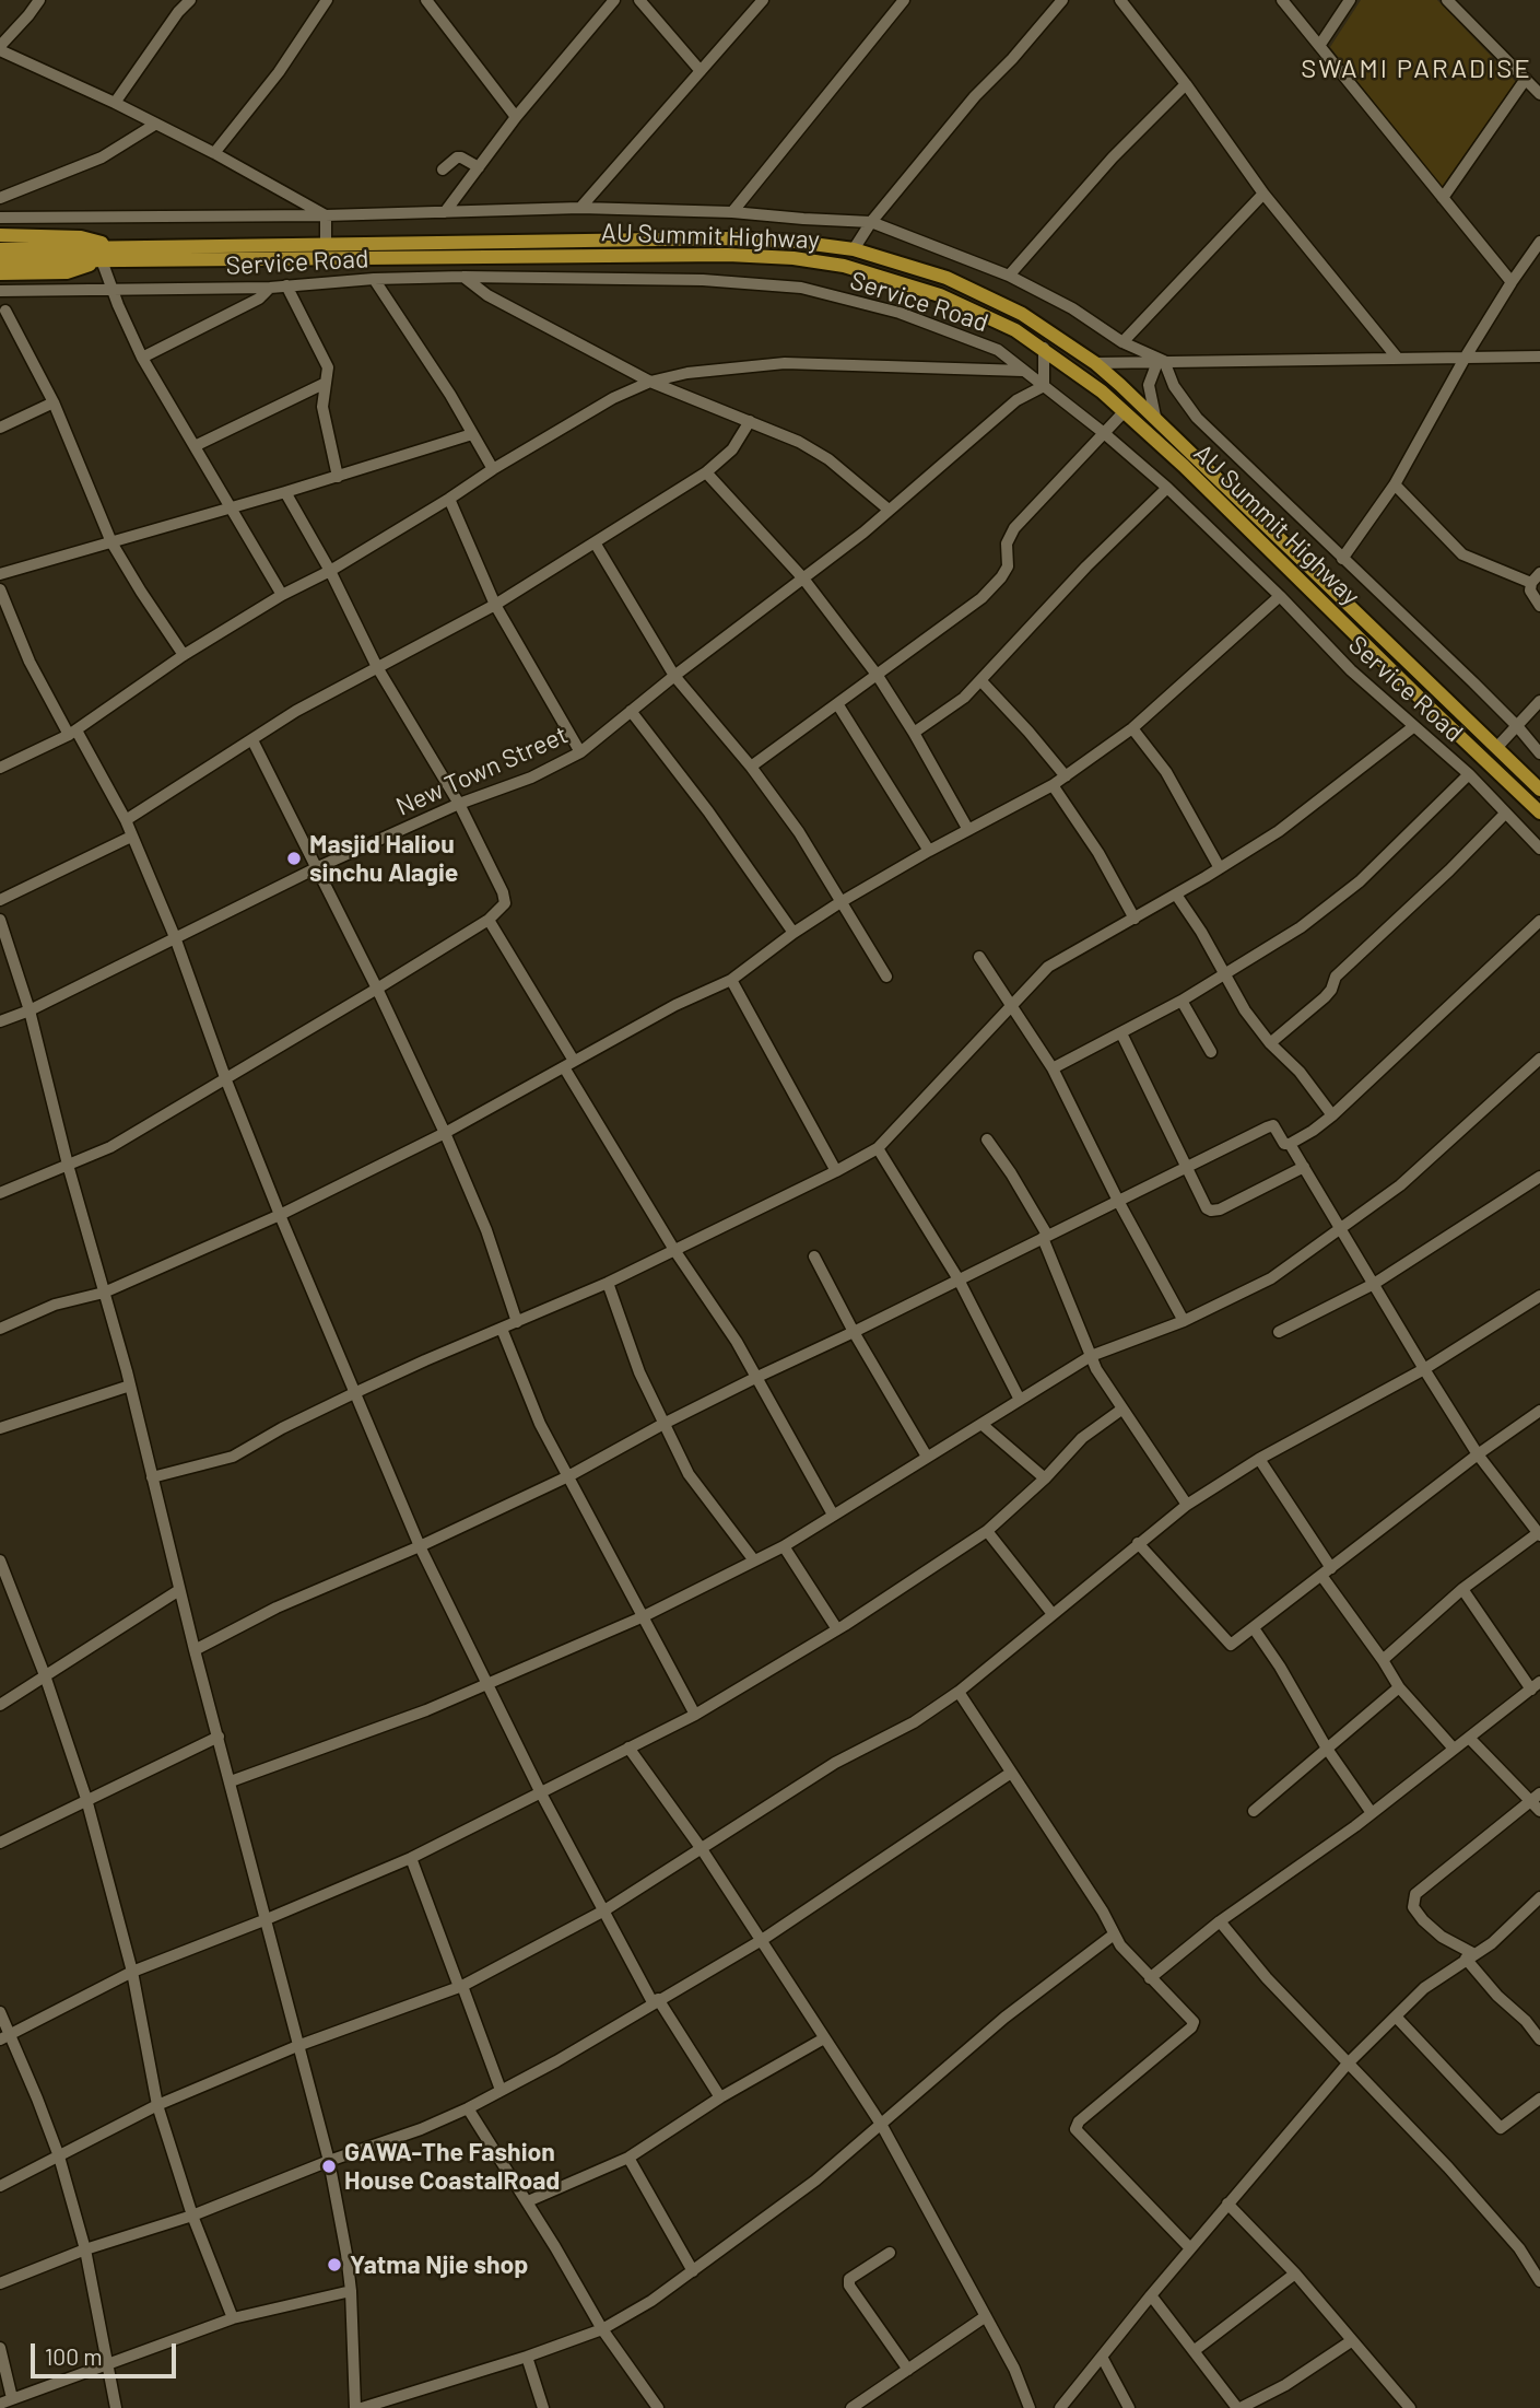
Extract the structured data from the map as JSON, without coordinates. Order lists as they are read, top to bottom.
{
  "streets": {
    "main road": ["AU Summit Highway"],
    "street": ["Service Road", "New Town Street"]
  },
  "crossings": [
    ["Service Road", "New Town Street"]
  ],
  "districts": ["SWAMI PARADISE"],
  "places": ["Masjid Haliou sinchu Alagie", "GAWA-The Fashion House CoastalRoad", "Yatma Njie shop"],
  "scale_bar": "100 m"
}
